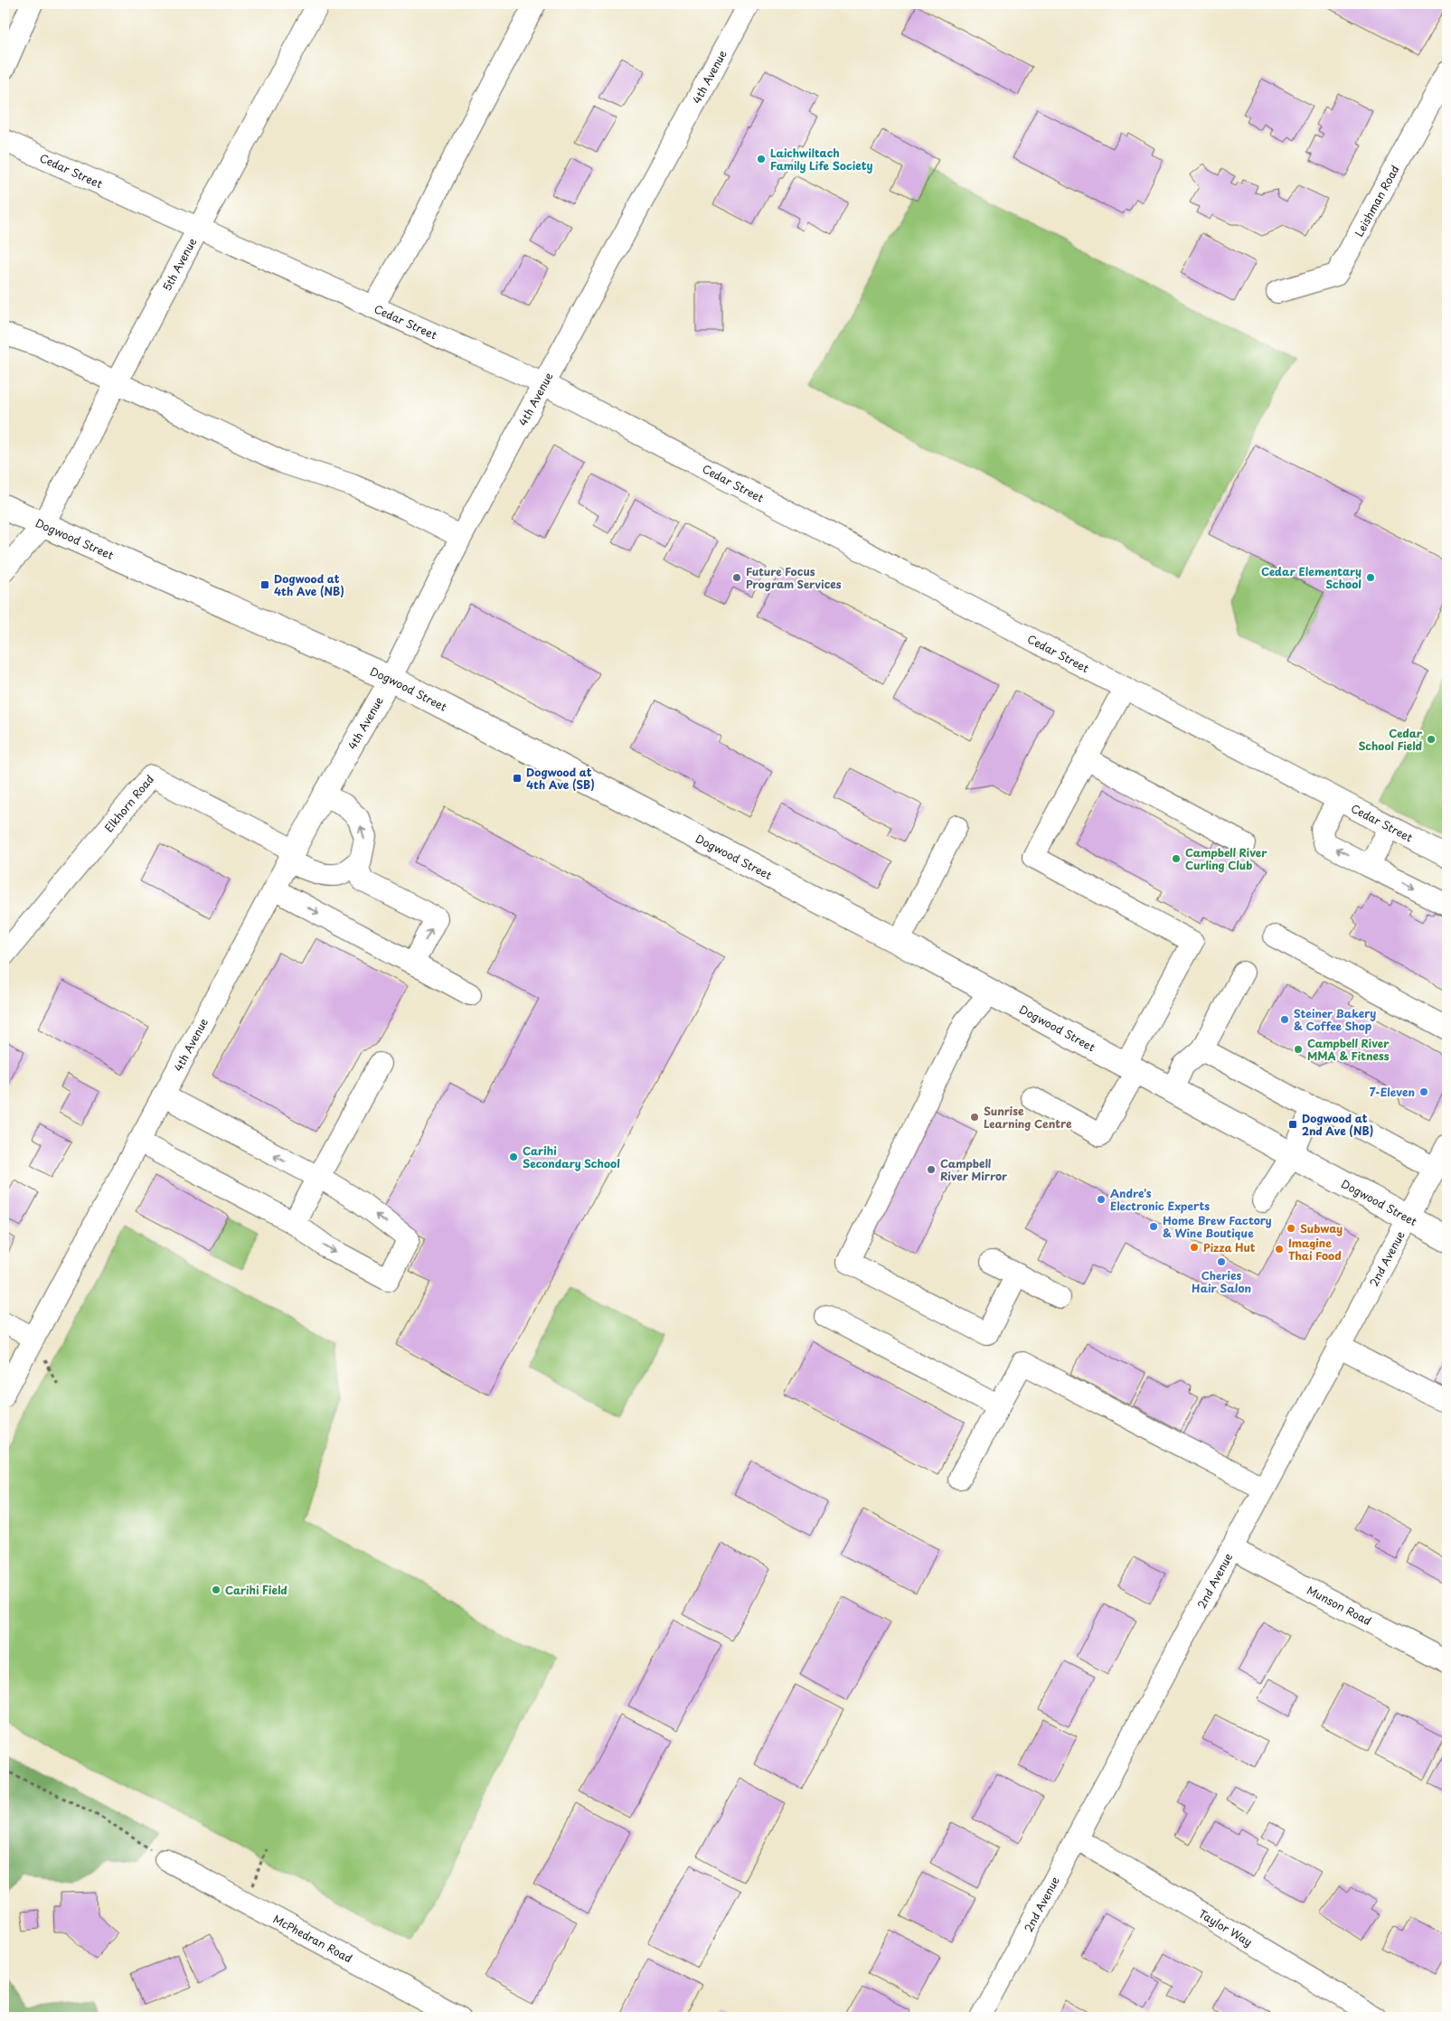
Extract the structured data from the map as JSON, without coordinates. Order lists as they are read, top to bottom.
{
  "streets": {
    "main road": ["Dogwood Street"],
    "street": [
      "4th Avenue",
      "Cedar Street",
      "Leishman Road",
      "5th Avenue",
      "Elkhorn Road",
      "2nd Avenue",
      "Munson Road",
      "Taylor Way",
      "McPhedran Road"
    ]
  },
  "crossings": [
    ["4th Avenue", "Cedar Street"],
    ["4th Avenue", "Dogwood Street"],
    ["4th Avenue", "Elkhorn Road"],
    ["Cedar Street", "5th Avenue"],
    ["5th Avenue", "Dogwood Street"],
    ["Dogwood Street", "2nd Avenue"],
    ["2nd Avenue", "Munson Road"],
    ["2nd Avenue", "Taylor Way"]
  ],
  "places": {
    "other": [
      "Laichwiltach Family Life Society",
      "Future Focus Program Services",
      "Cedar Elementary School",
      "Cedar School Field",
      "Campbell River Curling Club",
      "Steiner Bakery & Coffee Shop",
      "Campbell River MMA & Fitness",
      "7-Eleven",
      "Sunrise Learning Centre",
      "Carihi Secondary School",
      "Campbell River Mirror",
      "Andre's Electronic Experts",
      "Home Brew Factory & Wine Boutique",
      "Subway",
      "Pizza Hut",
      "Imagine Thai Food",
      "Cheries Hair Salon",
      "Carihi Field"
    ],
    "transit": ["Dogwood at 4th Ave (NB)", "Dogwood at 4th Ave (SB)", "Dogwood at 2nd Ave (NB)"]
  }
}
